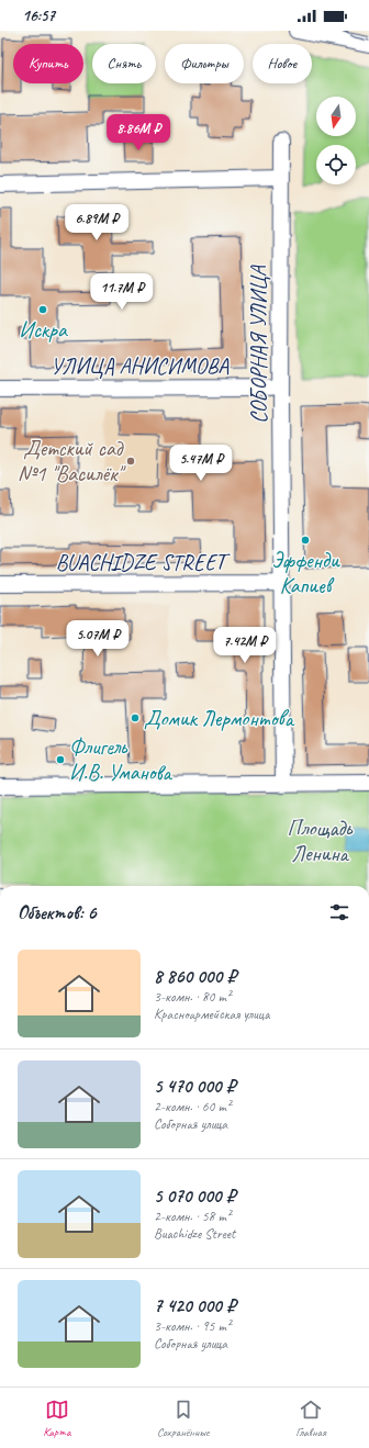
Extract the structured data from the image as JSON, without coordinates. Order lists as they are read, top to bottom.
{
  "streets": {
    "street": ["СОБОРНАЯ УЛИЦА", "УЛИЦА АНИСИМОВА", "BUACHIDZE STREET"]
  },
  "crossings": [
    ["СОБОРНАЯ УЛИЦА", "УЛИЦА АНИСИМОВА"],
    ["СОБОРНАЯ УЛИЦА", "BUACHIDZE STREET"]
  ],
  "parks": ["Площадь Ленина"],
  "places": [
    "Искра",
    "Детский сад №1 \"Василёк\"",
    "Эффенди Капиев",
    "Домик Лермонтова",
    "Флигель И.В. Уманова"
  ],
  "north": "bottom",
  "page": {
    "status": "16:57",
    "chip": [
      "Купить",
      "Снять",
      "Фильтры",
      "Новое"
    ],
    "price": [
      "8.86M ₽",
      "6.89M ₽",
      "11.7M ₽",
      "5.47M ₽",
      "5.07M ₽",
      "7.42M ₽"
    ],
    "heading": "Объектов: 6",
    "list": [
      {
        "name": "8 860 000 ₽",
        "note": "3-комн. · 80 m² · Красноармейская улица"
      },
      {
        "name": "5 470 000 ₽",
        "note": "2-комн. · 60 m² · Соборная улица"
      },
      {
        "name": "5 070 000 ₽",
        "note": "2-комн. · 58 m² · Buachidze Street"
      },
      {
        "name": "7 420 000 ₽",
        "note": "3-комн. · 95 m² · Соборная улица"
      }
    ],
    "tabs": ["Карта", "Сохранённые", "Главная"]
  }
}
